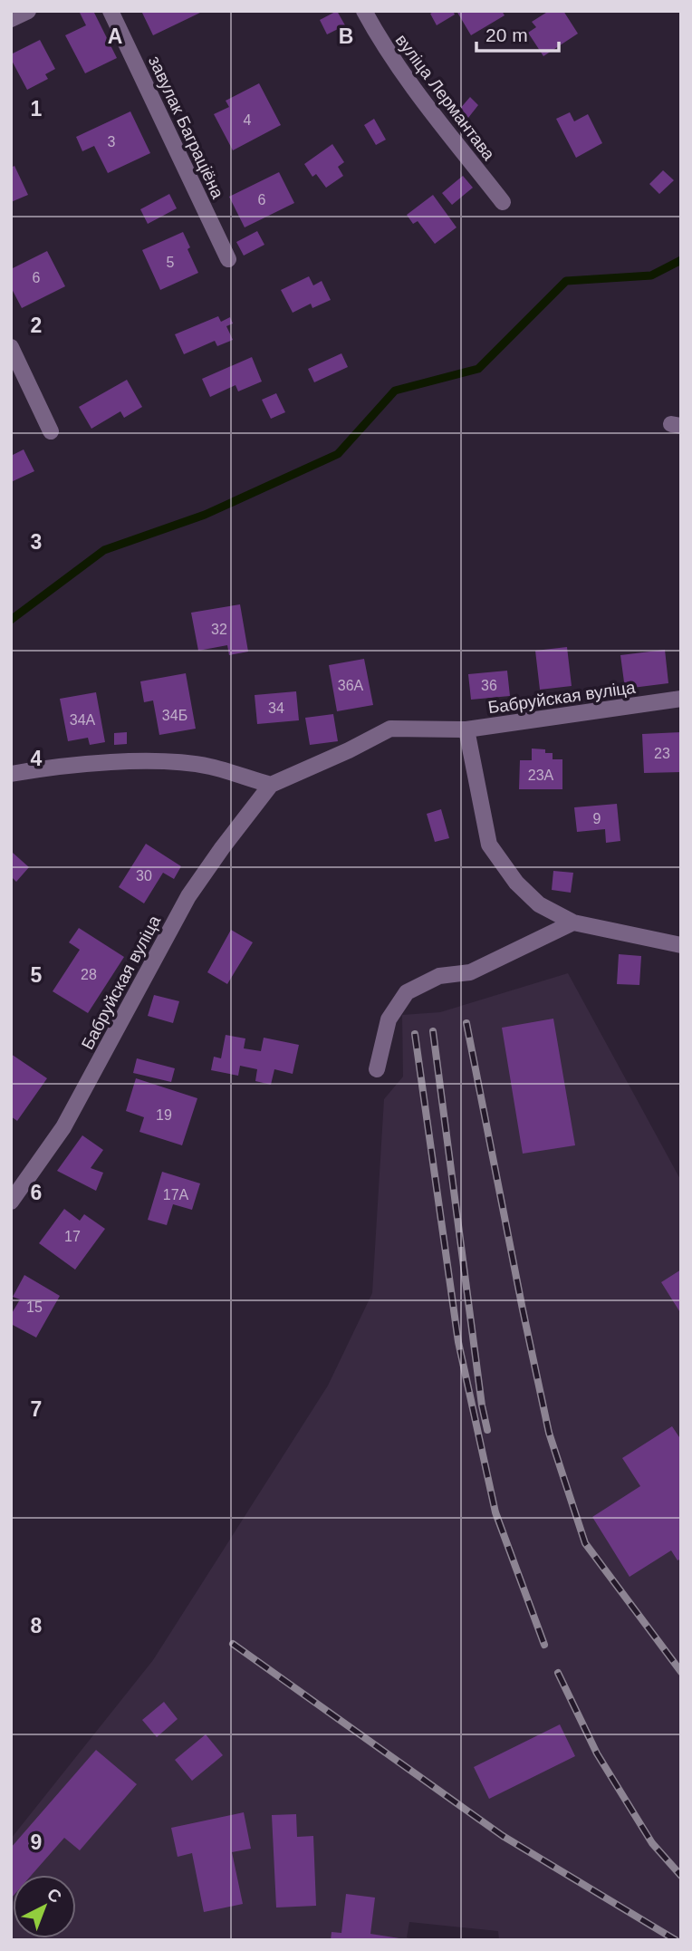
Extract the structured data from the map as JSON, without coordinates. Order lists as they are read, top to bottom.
{
  "streets": {
    "street": ["вуліца Лермантава", "завулак Баграціёна", "Бабруйская вуліца"]
  },
  "house_numbers": [
    "4",
    "3",
    "6",
    "5",
    "6",
    "32",
    "36А",
    "36",
    "34",
    "34Б",
    "34А",
    "23",
    "23А",
    "9",
    "30",
    "28",
    "19",
    "17А",
    "17",
    "15"
  ],
  "scale_bar": "20 m",
  "north": "top right",
  "grid": {
    "columns": ["A", "B"],
    "rows": [
      "1",
      "2",
      "3",
      "4",
      "5",
      "6",
      "7",
      "8",
      "9"
    ]
  }
}
